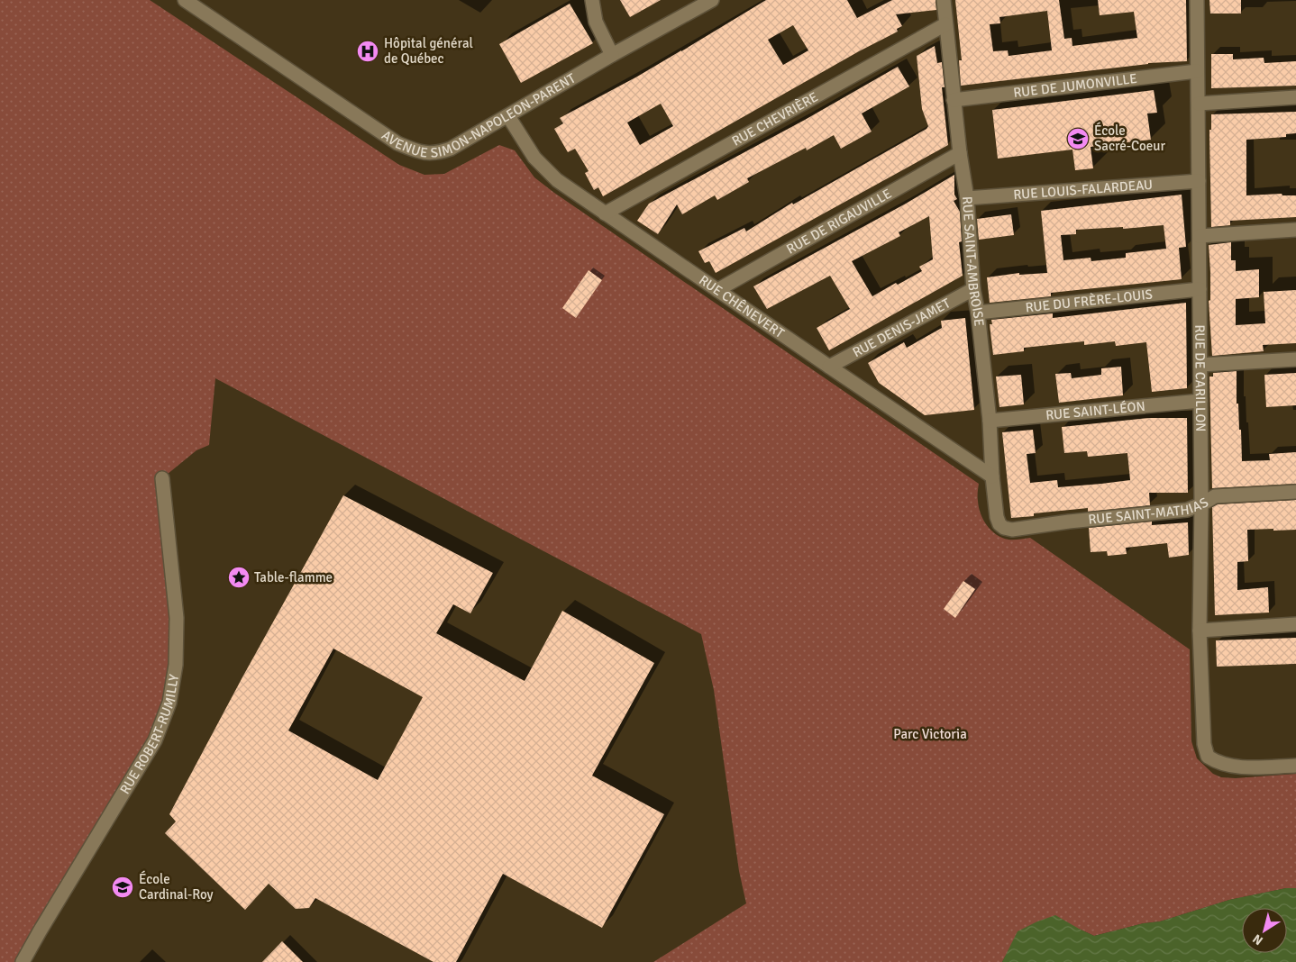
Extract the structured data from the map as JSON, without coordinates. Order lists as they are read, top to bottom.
{
  "streets": {
    "street": [
      "RUE DE JUMONVILLE",
      "AVENUE SIMON-NAPOLEON-PARENT",
      "RUE CHEVRIÈRE",
      "RUE LOUIS-FALARDEAU",
      "RUE DE RIGAUVILLE",
      "RUE SAINT-AMBROISE",
      "RUE DU FRÈRE-LOUIS",
      "RUE CHÊNEVERT",
      "RUE DENIS-JAMET",
      "RUE DE CARILLON",
      "RUE SAINT-LÉON",
      "RUE SAINT-MATHIAS",
      "RUE ROBERT-RUMILLY"
    ]
  },
  "crossings": [
    ["RUE DE JUMONVILLE", "RUE SAINT-AMBROISE"],
    ["RUE DE JUMONVILLE", "RUE DE CARILLON"],
    ["AVENUE SIMON-NAPOLEON-PARENT", "RUE CHÊNEVERT"],
    ["RUE CHEVRIÈRE", "RUE SAINT-AMBROISE"],
    ["RUE CHEVRIÈRE", "RUE CHÊNEVERT"],
    ["RUE LOUIS-FALARDEAU", "RUE SAINT-AMBROISE"],
    ["RUE LOUIS-FALARDEAU", "RUE DE CARILLON"],
    ["RUE DE RIGAUVILLE", "RUE SAINT-AMBROISE"],
    ["RUE DE RIGAUVILLE", "RUE CHÊNEVERT"],
    ["RUE SAINT-AMBROISE", "RUE DU FRÈRE-LOUIS"],
    ["RUE SAINT-AMBROISE", "RUE CHÊNEVERT"],
    ["RUE SAINT-AMBROISE", "RUE DENIS-JAMET"],
    ["RUE SAINT-AMBROISE", "RUE SAINT-LÉON"],
    ["RUE SAINT-AMBROISE", "RUE SAINT-MATHIAS"],
    ["RUE DU FRÈRE-LOUIS", "RUE DE CARILLON"],
    ["RUE CHÊNEVERT", "RUE DENIS-JAMET"],
    ["RUE DE CARILLON", "RUE SAINT-LÉON"],
    ["RUE DE CARILLON", "RUE SAINT-MATHIAS"]
  ],
  "parks": ["Parc Victoria"],
  "places": {
    "hospital": ["Hôpital général de Québec"],
    "school or university": ["École Sacré-Coeur", "École Cardinal-Roy"],
    "place": ["Table-flamme"]
  },
  "north": "bottom left"
}
